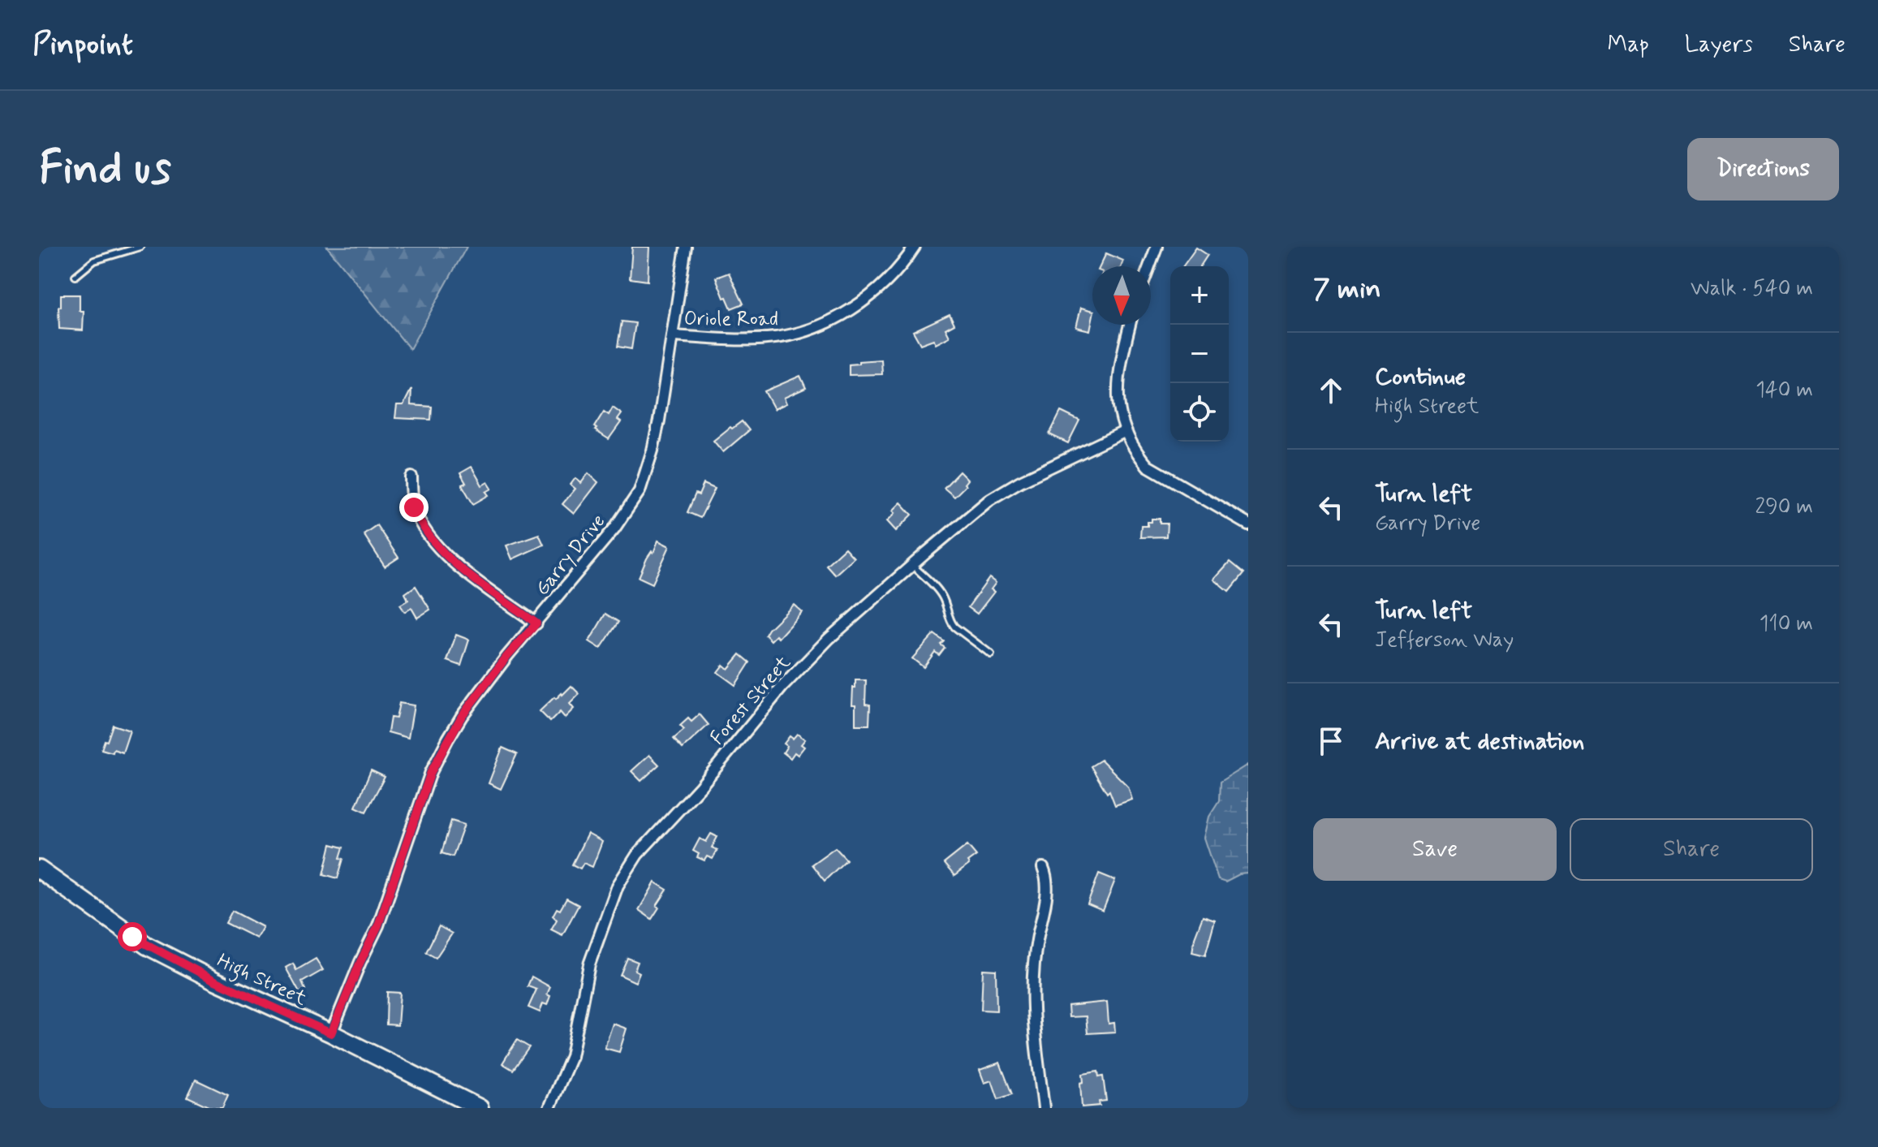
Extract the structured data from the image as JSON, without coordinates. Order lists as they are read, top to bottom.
{
  "streets": {
    "main road": ["High Street"],
    "street": ["Oriole Road", "Garry Drive", "Forest Street"]
  },
  "crossings": [
    ["Oriole Road", "Garry Drive"],
    ["Garry Drive", "High Street"]
  ],
  "north": "bottom",
  "page": {
    "header": "Pinpoint",
    "nav": ["Map", "Layers", "Share"],
    "buttons": [
      "Directions",
      ["Save", "Share"]
    ],
    "title": "Find us",
    "heading": ["7 min", "Walk · 540 m"],
    "map_buttons": ["+", "−"],
    "list": [
      ["Continue", "High Street", "140 m"],
      ["Turn left", "Garry Drive", "290 m"],
      ["Turn left", "Jefferson Way", "110 m"],
      "Arrive at destination"
    ]
  }
}
